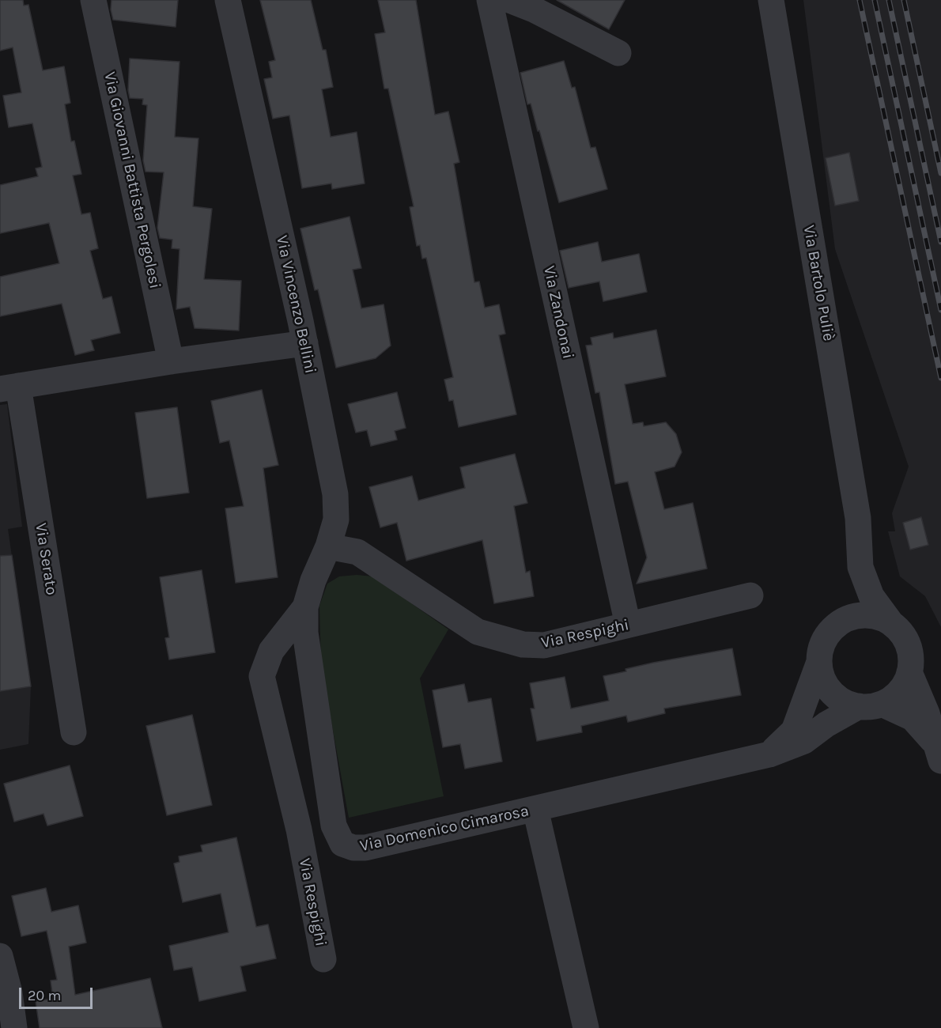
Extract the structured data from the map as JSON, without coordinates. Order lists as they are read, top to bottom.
{
  "streets": {
    "street": [
      "Via Giovanni Battista Pergolesi",
      "Via Bartolo Puliè",
      "Via Vincenzo Bellini",
      "Via Zandonai",
      "Via Serato",
      "Via Respighi",
      "Via Domenico Cimarosa"
    ]
  },
  "crossings": [
    ["Via Giovanni Battista Pergolesi", "Via Serato"],
    ["Via Vincenzo Bellini", "Via Serato"],
    ["Via Vincenzo Bellini", "Via Respighi"],
    ["Via Vincenzo Bellini", "Via Domenico Cimarosa"],
    ["Via Zandonai", "Via Respighi"],
    ["Via Respighi", "Via Domenico Cimarosa"]
  ],
  "scale_bar": "20 m"
}
